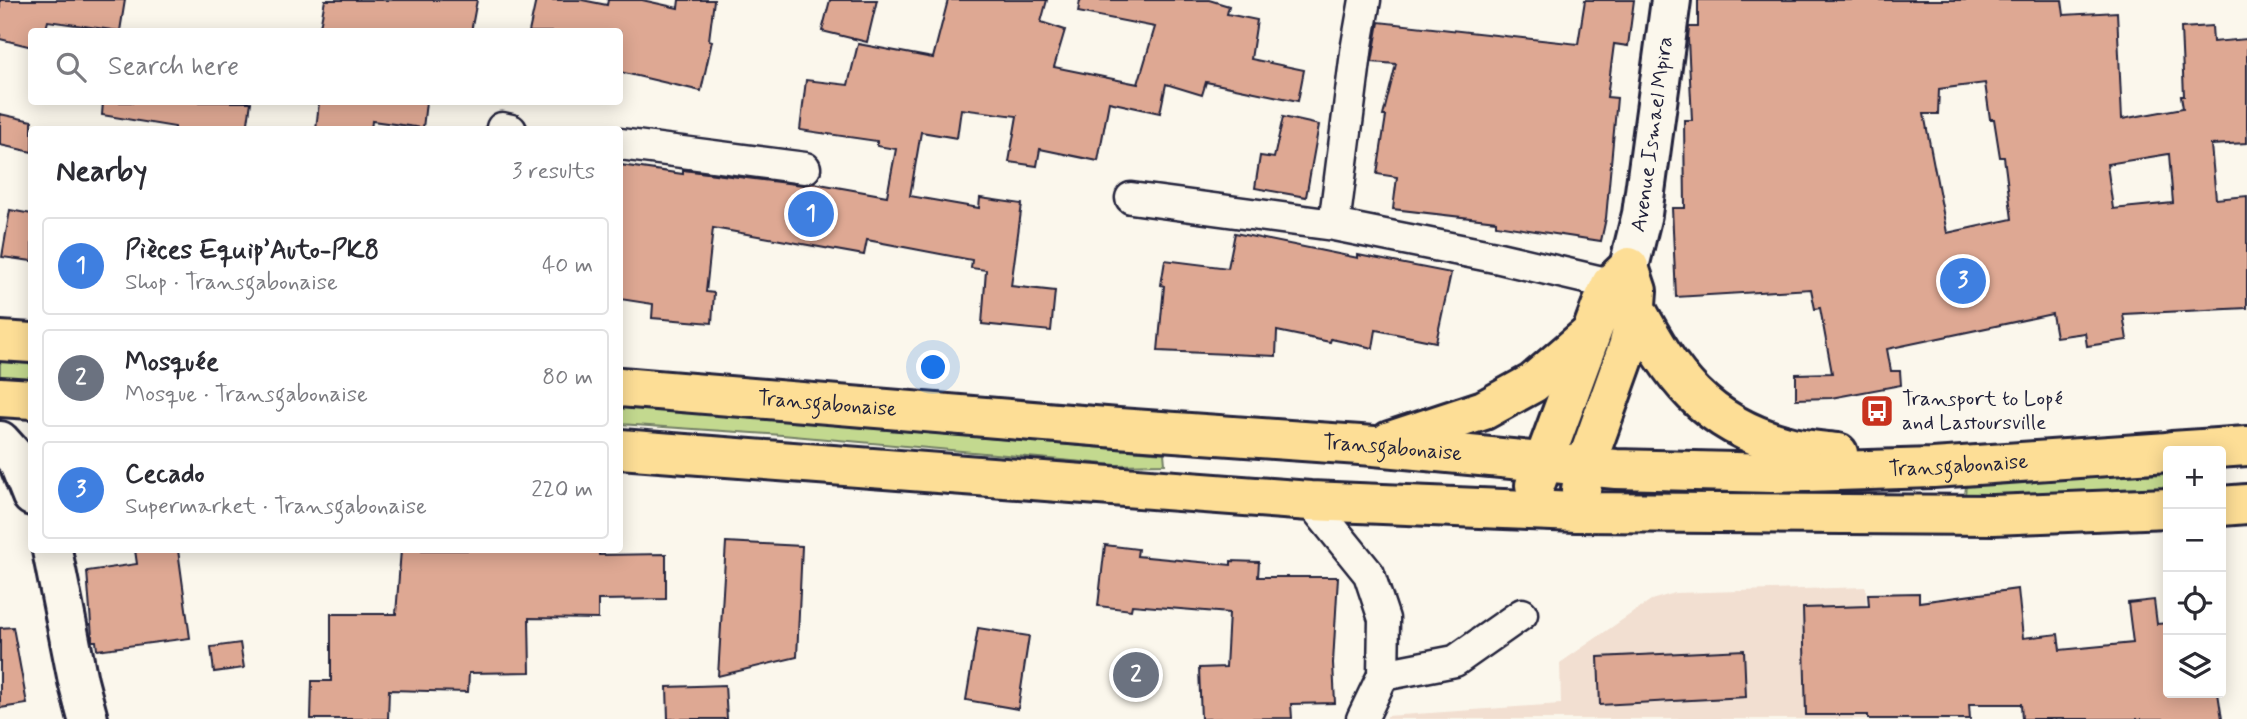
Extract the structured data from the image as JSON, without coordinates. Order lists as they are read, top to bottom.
{
  "streets": {
    "highway": ["Transgabonaise"],
    "main road": ["Avenue Ismael Mpira"]
  },
  "places": {
    "bus stop": ["Transport to Lopé and Lastoursville"]
  },
  "page": {
    "search": "Search here",
    "heading": ["Nearby", "3 results"],
    "pins": ["1", "3", "2"],
    "list": [
      {
        "mark": "1",
        "name": "Pièces Equip’Auto-PK8",
        "note": "Shop · Transgabonaise",
        "value": "40 m"
      },
      {
        "mark": "2",
        "name": "Mosquée",
        "note": "Mosque · Transgabonaise",
        "value": "80 m"
      },
      {
        "mark": "3",
        "name": "Cecado",
        "note": "Supermarket · Transgabonaise",
        "value": "220 m"
      }
    ],
    "map_buttons": ["+", "−"]
  }
}
